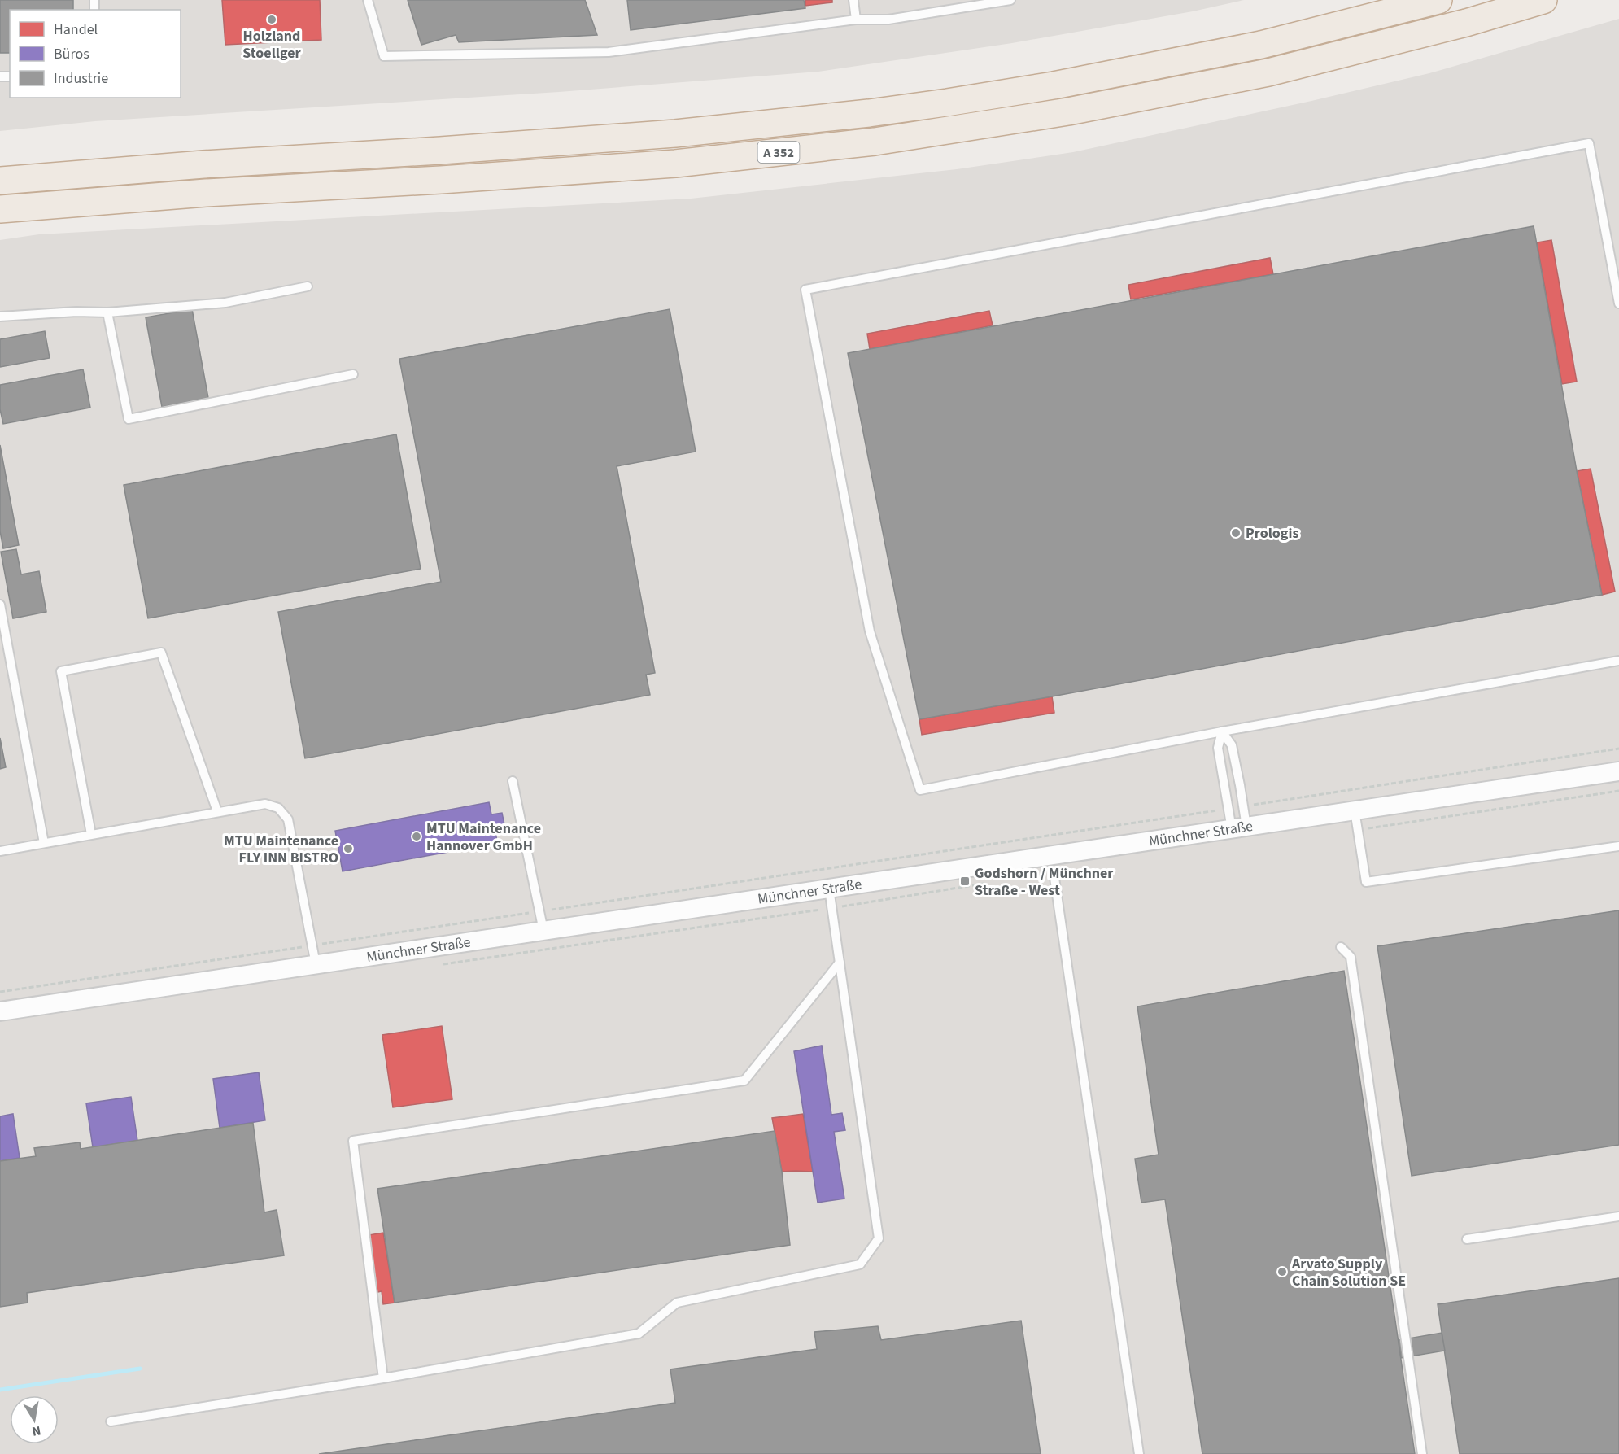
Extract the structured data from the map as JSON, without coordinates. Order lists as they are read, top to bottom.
{
  "streets": {
    "highway": ["A 352"],
    "street": ["Münchner Straße"]
  },
  "places": {
    "other": [
      "Holzland Stoellger",
      "Prologis",
      "MTU Maintenance Hannover GmbH",
      "MTU Maintenance FLY INN BISTRO",
      "Arvato Supply Chain Solution SE"
    ],
    "transit": ["Godshorn / Münchner Straße - West"]
  },
  "legend": ["Handel", "Büros", "Industrie"],
  "north": "bottom"
}
